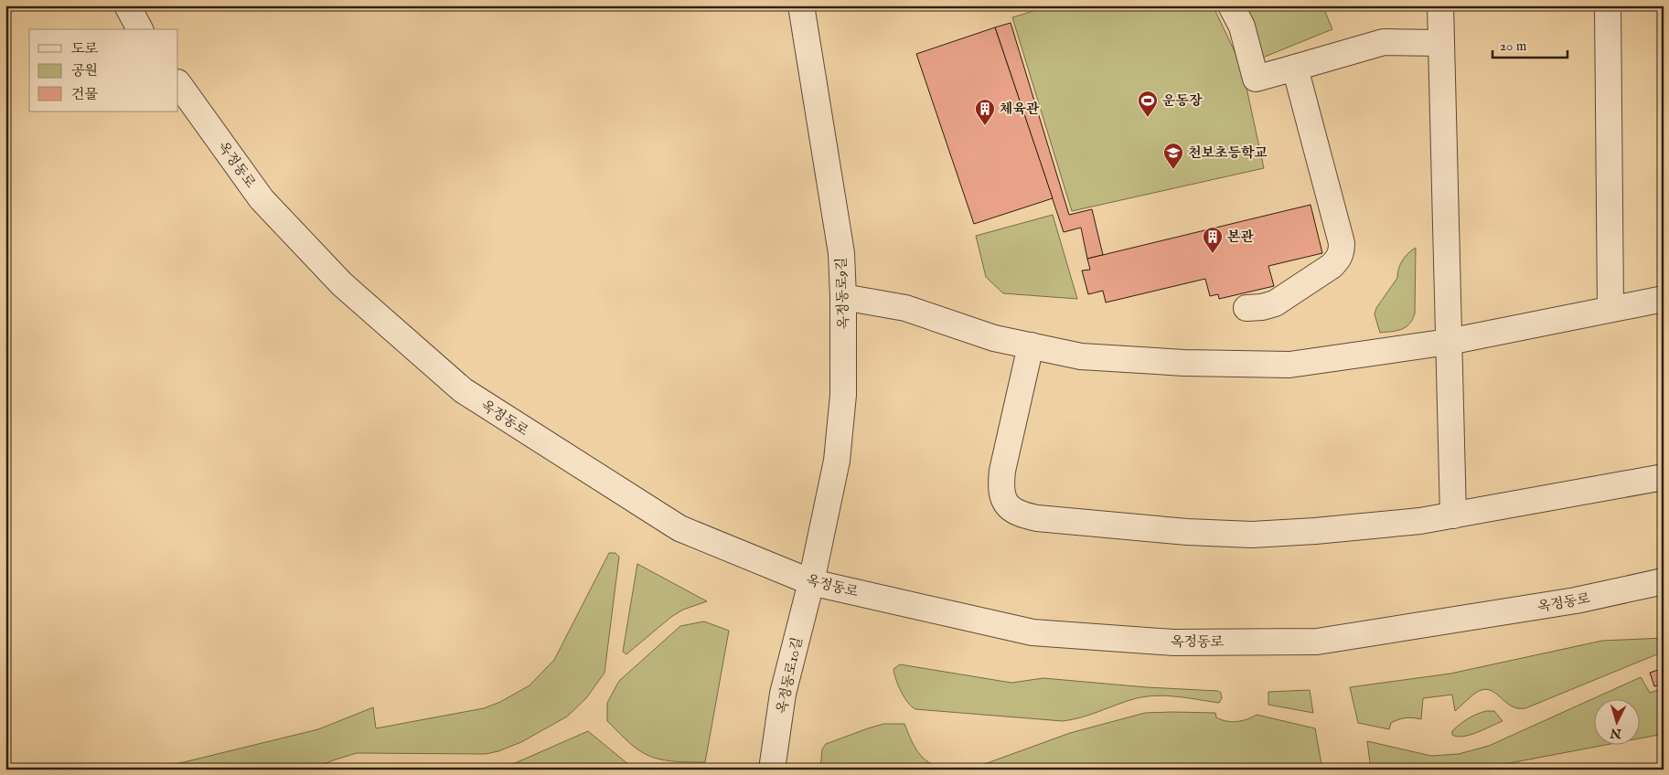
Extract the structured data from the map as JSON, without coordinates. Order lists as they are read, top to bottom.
{
  "streets": {
    "street": ["옥정동로", "옥정동로9길", "옥정동로10길"]
  },
  "crossings": [
    ["옥정동로", "옥정동로9길"],
    ["옥정동로", "옥정동로10길"],
    ["옥정동로9길", "옥정동로10길"]
  ],
  "places": {
    "sports": ["운동장"],
    "building": ["체육관", "본관"],
    "school or university": ["천보초등학교"]
  },
  "legend": ["도로", "공원", "건물"],
  "scale_bar": "20 m",
  "north": "bottom"
}
